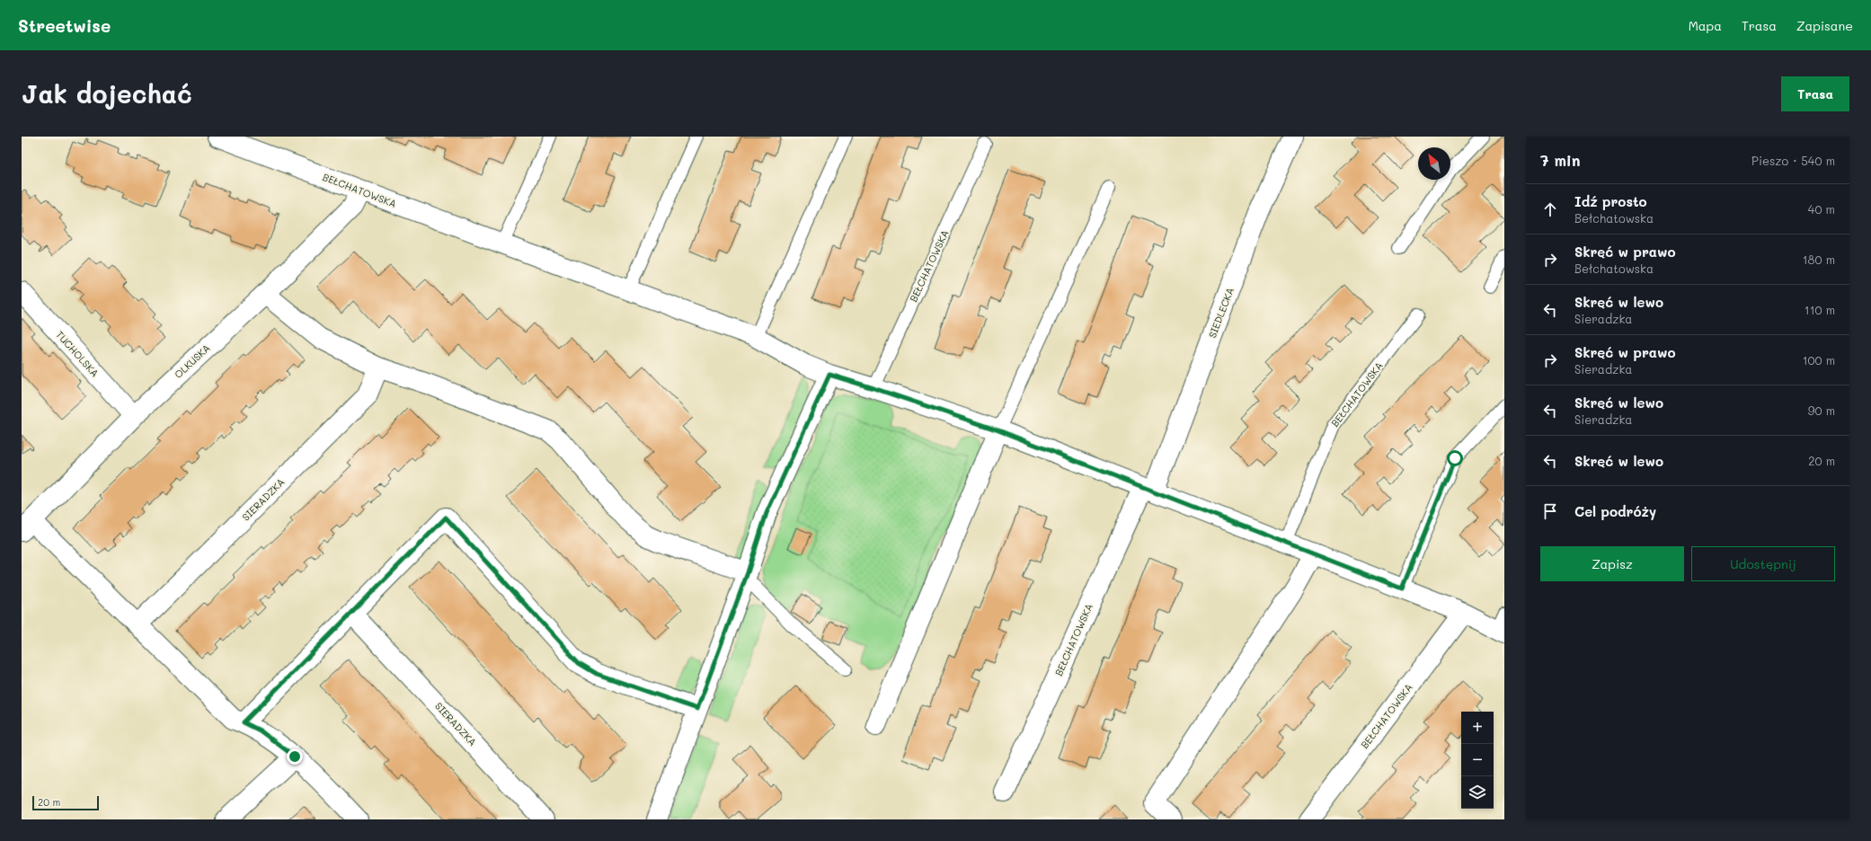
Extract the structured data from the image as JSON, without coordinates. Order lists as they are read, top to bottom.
{
  "streets": {
    "street": [
      "BEŁCHATOWSKA",
      "SIEDLECKA",
      "TUCHOLSKA",
      "OLKUSKA",
      "SIERADZKA"
    ]
  },
  "crossings": [
    ["BEŁCHATOWSKA", "SIEDLECKA"],
    ["BEŁCHATOWSKA", "OLKUSKA"],
    ["TUCHOLSKA", "OLKUSKA"]
  ],
  "scale_bar": "20 m",
  "north": "top left",
  "page": {
    "header": "Streetwise",
    "nav": ["Mapa", "Trasa", "Zapisane"],
    "buttons": [
      "Trasa",
      ["Zapisz", "Udostępnij"]
    ],
    "title": "Jak dojechać",
    "heading": ["7 min", "Pieszo · 540 m"],
    "list": [
      ["Idź prosto", "Bełchatowska", "40 m"],
      ["Skręć w prawo", "Bełchatowska", "180 m"],
      ["Skręć w lewo", "Sieradzka", "110 m"],
      ["Skręć w prawo", "Sieradzka", "100 m"],
      ["Skręć w lewo", "Sieradzka", "90 m"],
      ["Skręć w lewo", "20 m"],
      "Cel podróży"
    ],
    "map_buttons": ["+", "−"],
    "scale": "20 m"
  }
}
